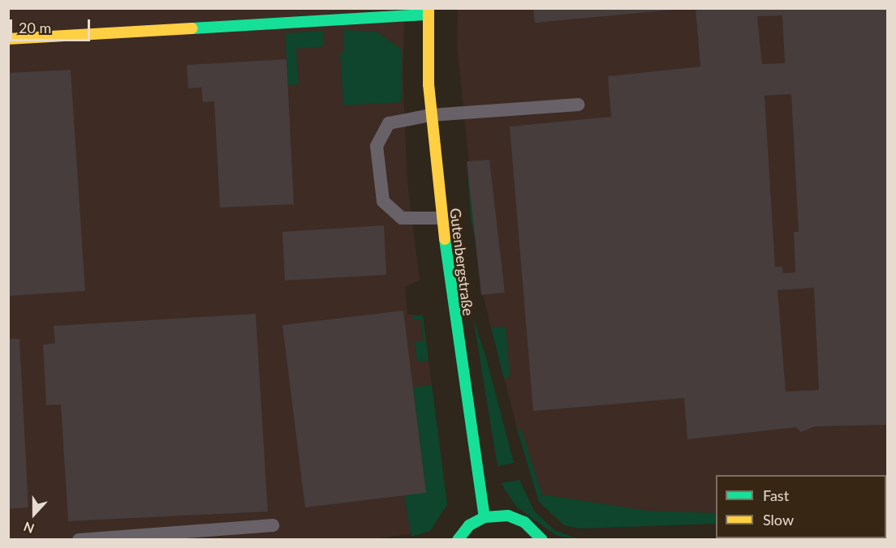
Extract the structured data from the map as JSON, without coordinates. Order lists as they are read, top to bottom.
{
  "streets": {
    "street": ["Gutenbergstraße"]
  },
  "legend": ["Fast", "Slow"],
  "scale_bar": "20 m",
  "north": "bottom"
}
